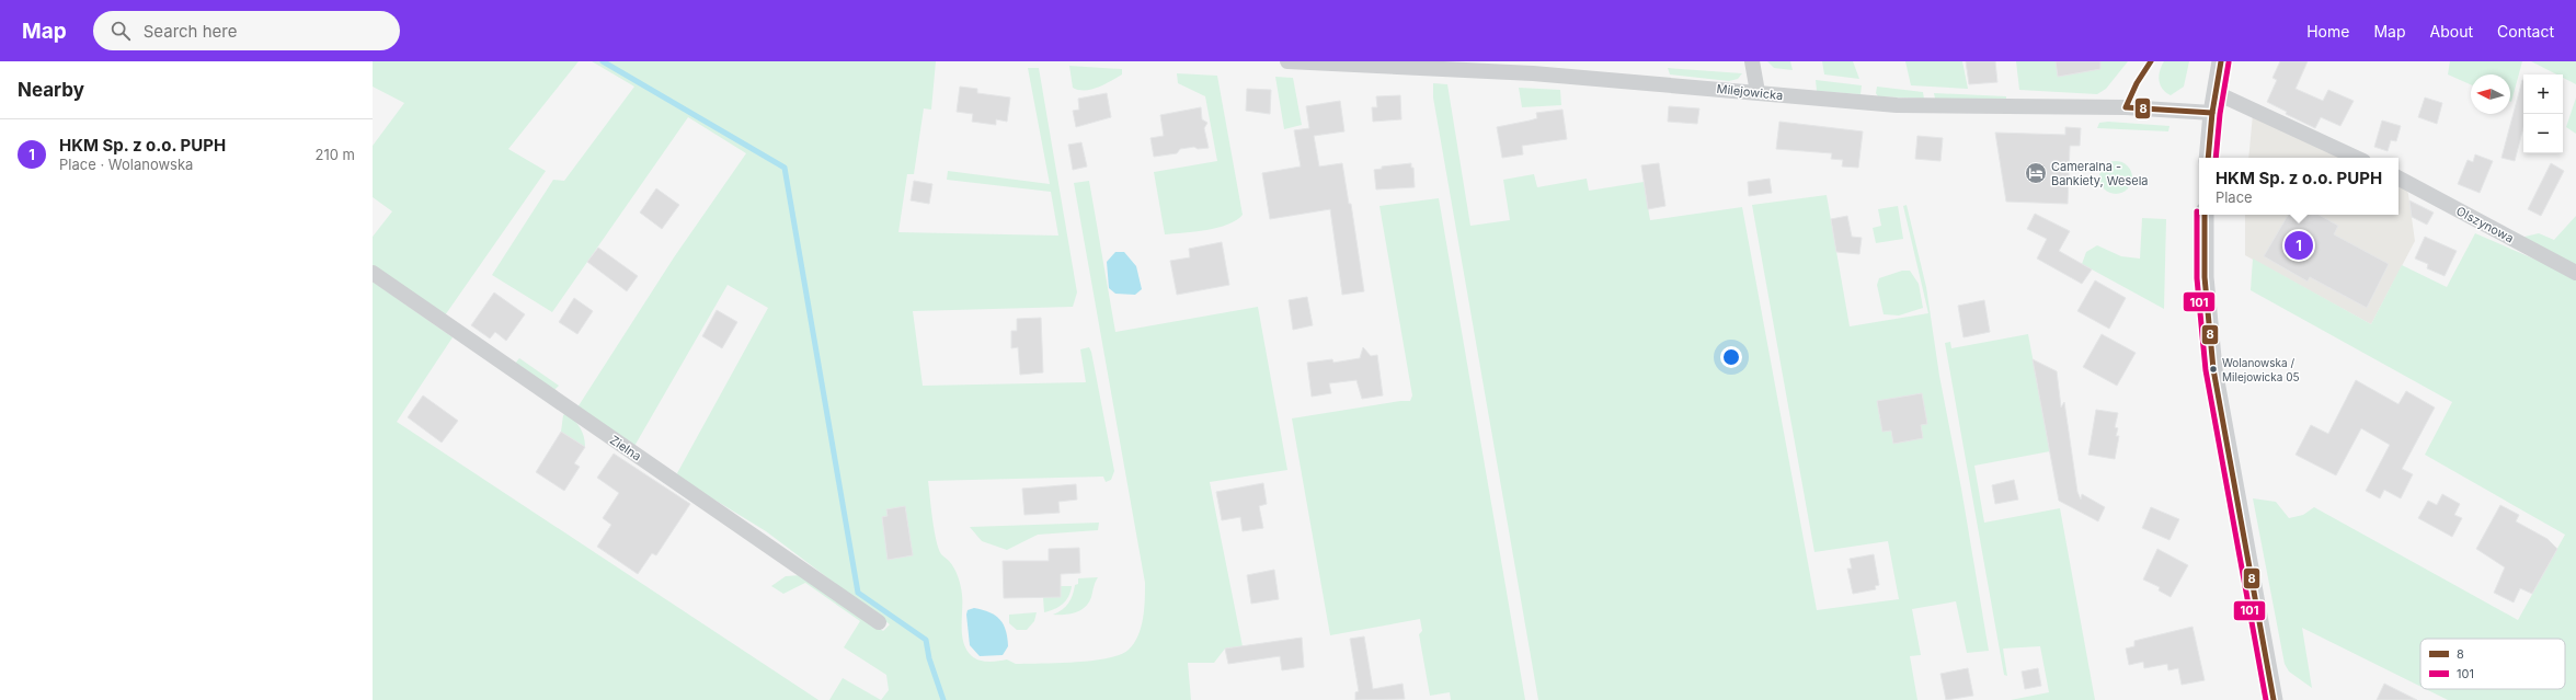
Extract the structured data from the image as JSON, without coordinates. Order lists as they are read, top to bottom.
{
  "streets": {
    "street": ["Milejowicka", "Olszynowa", "Zielna"]
  },
  "places": {
    "hotel": ["Cameralna - Bankiety, Wesela"],
    "other": ["Wolanowska / Milejowicka 05"]
  },
  "lines": ["transit line 8", "transit line 101"],
  "legend": ["8", "101"],
  "north": "left",
  "page": {
    "header": "Map",
    "search": "Search here",
    "nav": [
      "Home",
      "Map",
      "About",
      "Contact"
    ],
    "heading": "Nearby",
    "map_buttons": ["+", "−"],
    "list": [
      {
        "mark": "1",
        "name": "HKM Sp. z o.o. PUPH",
        "note": "Place · Wolanowska",
        "value": "210 m"
      }
    ],
    "popup": ["HKM Sp. z o.o. PUPH", "Place"],
    "pins": "1"
  }
}
